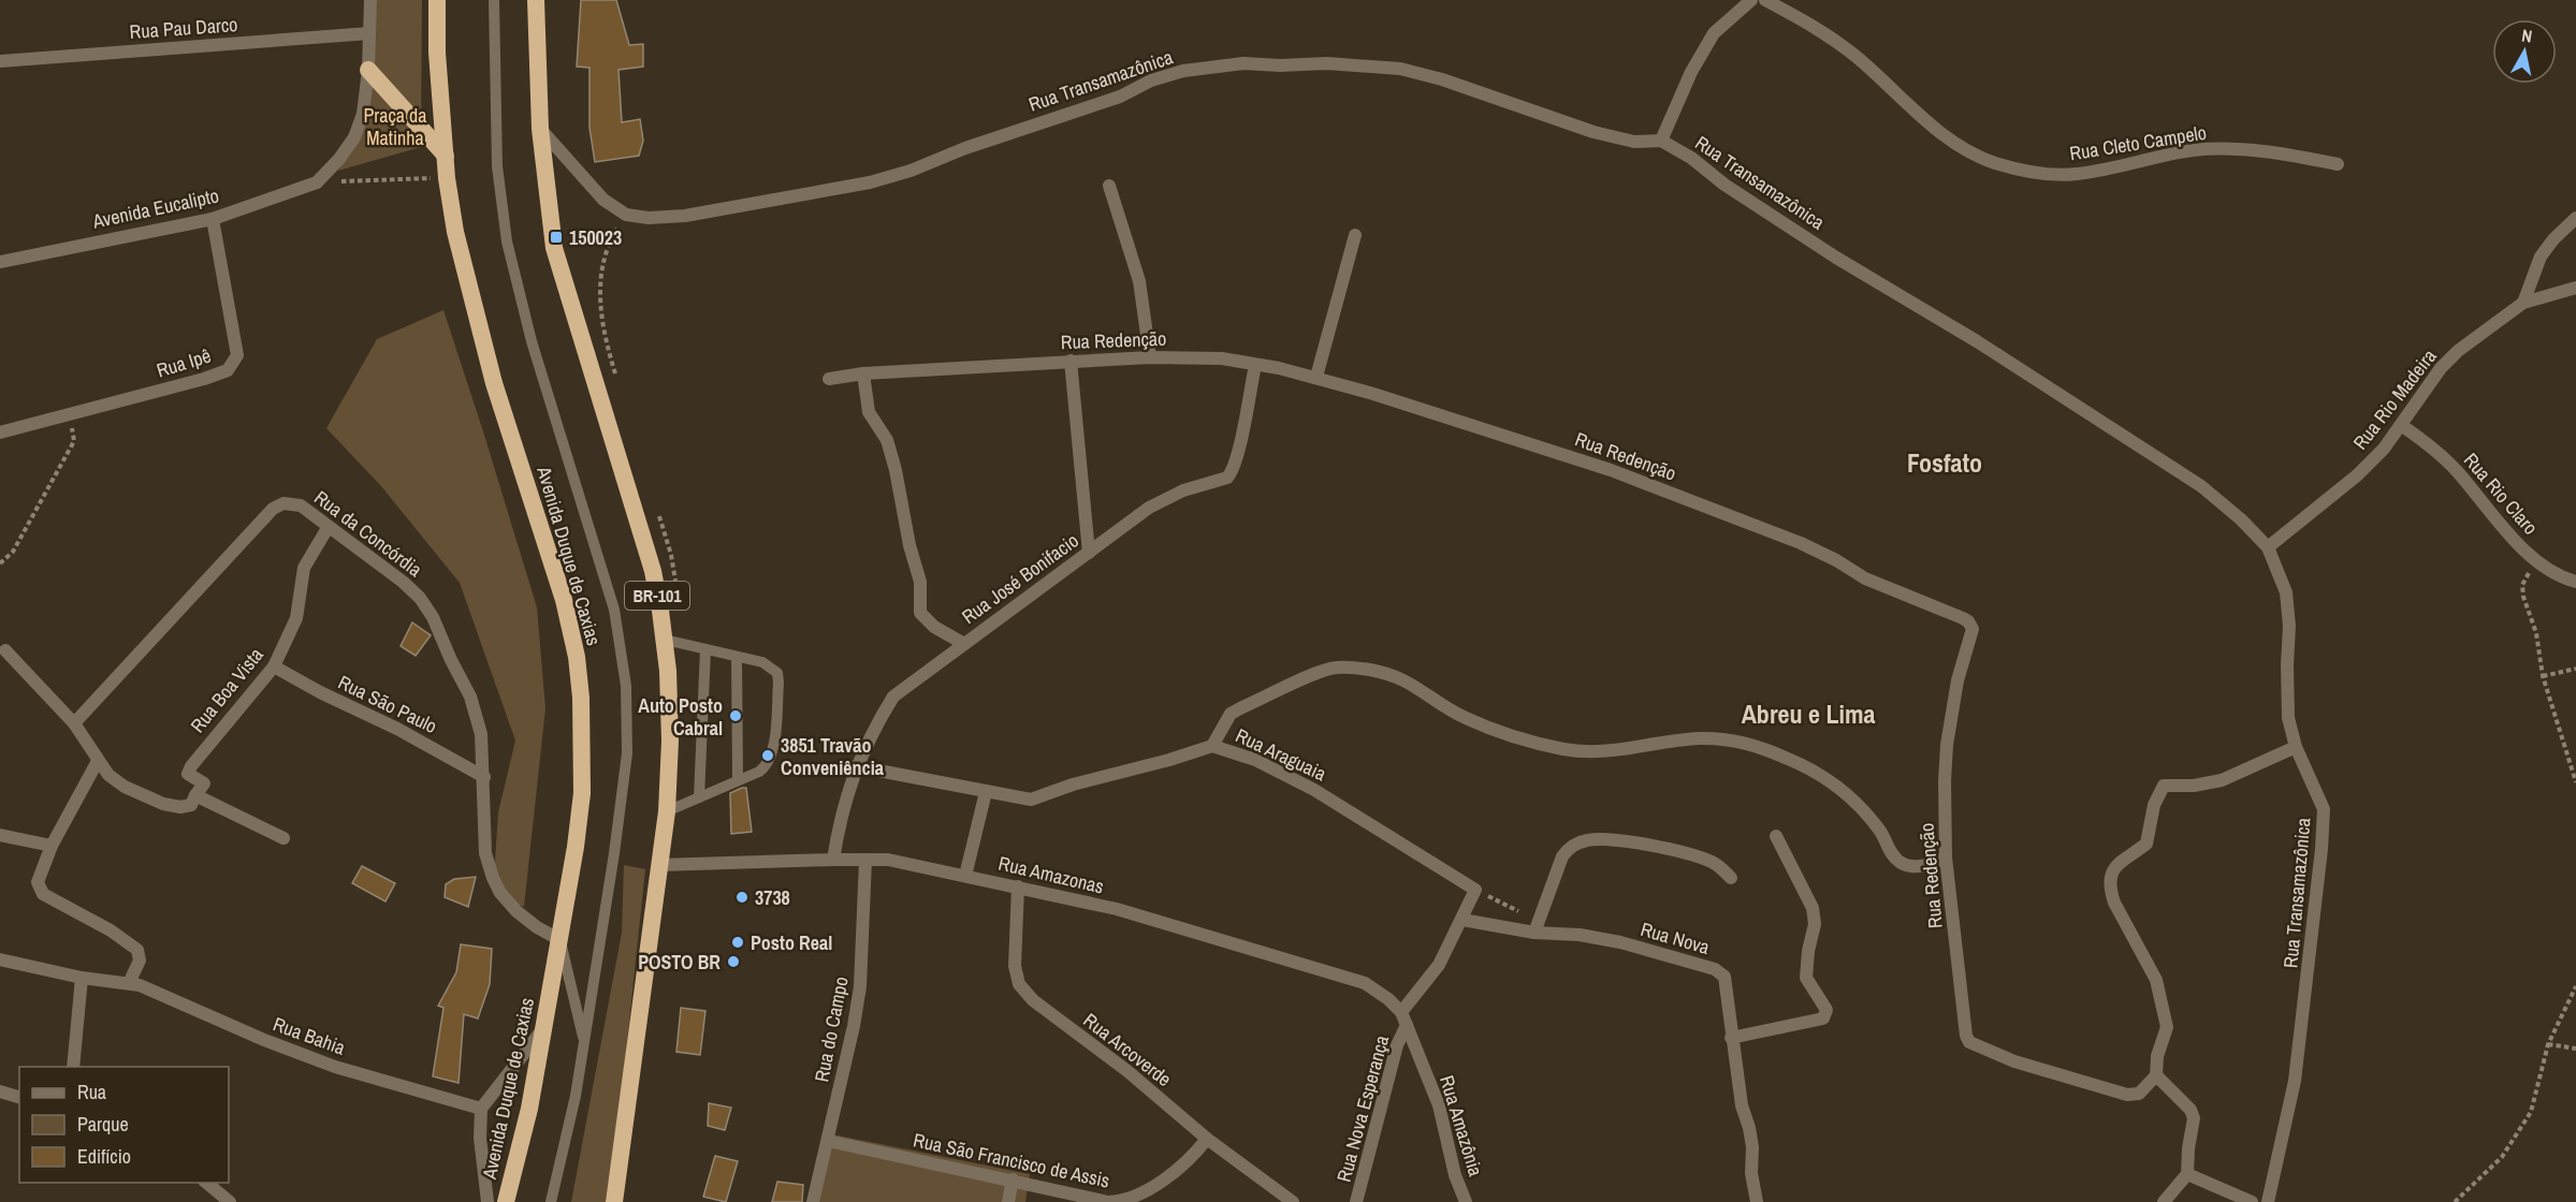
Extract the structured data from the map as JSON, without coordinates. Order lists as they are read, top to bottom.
{
  "streets": {
    "highway": ["Avenida Duque de Caxias", "BR-101"],
    "street": [
      "Rua Pau Darco",
      "Rua Transamazônica",
      "Rua Cleto Campelo",
      "Avenida Eucalipto",
      "Rua Redenção",
      "Rua Ipê",
      "Rua Rio Madeira",
      "Rua Rio Claro",
      "Rua da Concórdia",
      "Rua José Bonifacio",
      "Rua Boa Vista",
      "Rua São Paulo",
      "Rua Araguaia",
      "Rua Amazonas",
      "Rua Nova",
      "Rua do Campo",
      "Rua Bahia",
      "Rua Arcoverde",
      "Rua Nova Esperança",
      "Rua Amazônia",
      "Rua São Francisco de Assis"
    ]
  },
  "crossings": [
    ["Rua Pau Darco", "Avenida Eucalipto"],
    ["Rua Transamazônica", "Rua Rio Madeira"],
    ["Avenida Eucalipto", "Rua Ipê"],
    ["Rua Redenção", "Rua José Bonifacio"],
    ["Rua Rio Madeira", "Rua Rio Claro"],
    ["Rua da Concórdia", "Avenida Duque de Caxias"],
    ["Rua da Concórdia", "Rua Boa Vista"],
    ["Rua da Concórdia", "Rua São Paulo"],
    ["Rua José Bonifacio", "Rua Araguaia"],
    ["Rua José Bonifacio", "Rua Amazonas"],
    ["BR-101", "Rua Amazonas"],
    ["Rua Boa Vista", "Rua São Paulo"],
    ["Rua Araguaia", "Rua Nova Esperança"],
    ["Rua Amazonas", "Rua do Campo"],
    ["Rua Amazonas", "Rua Arcoverde"],
    ["Rua Amazonas", "Rua Nova Esperança"],
    ["Rua Amazonas", "Rua Amazônia"],
    ["Rua Nova", "Rua Nova Esperança"],
    ["Rua do Campo", "Rua São Francisco de Assis"],
    ["Rua Arcoverde", "Rua São Francisco de Assis"],
    ["Rua Nova Esperança", "Rua Amazônia"]
  ],
  "districts": ["Fosfato", "Abreu e Lima"],
  "parks": ["Praça da Matinha"],
  "places": {
    "transit": ["150023"],
    "other": [
      "Auto Posto Cabral",
      "3851 Travão Conveniência",
      "3738",
      "Posto Real",
      "POSTO BR"
    ]
  },
  "legend": ["Rua", "Parque", "Edifício"],
  "north": "top"
}
